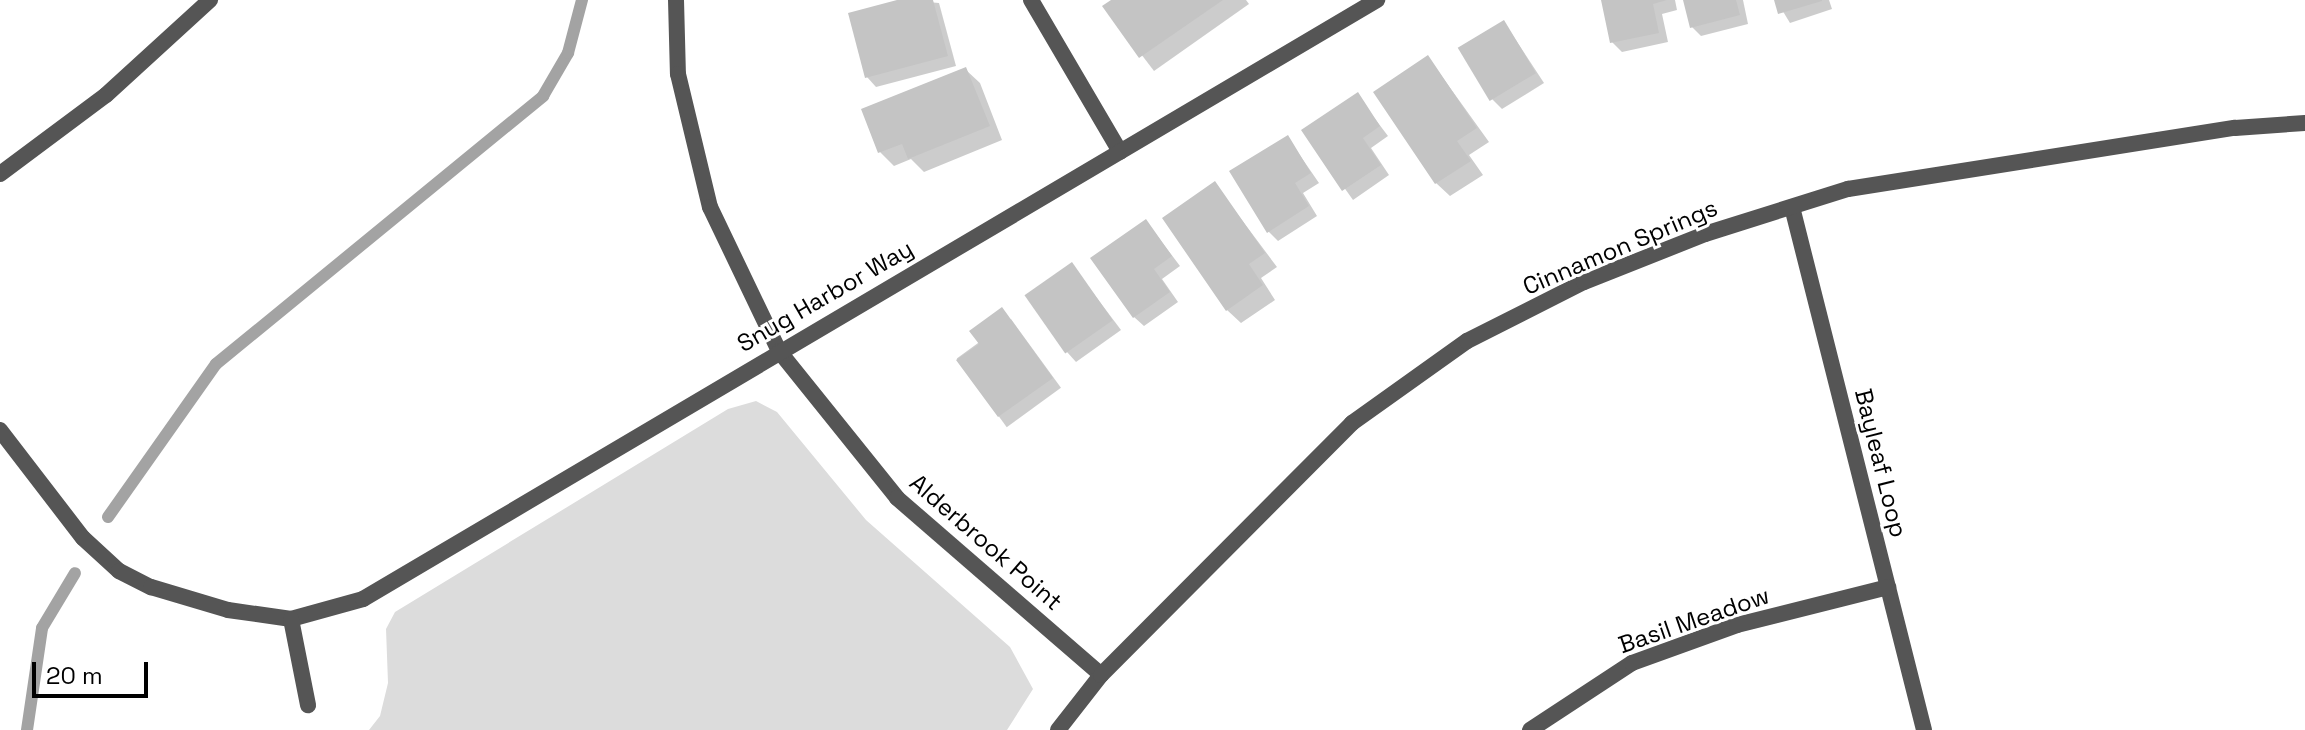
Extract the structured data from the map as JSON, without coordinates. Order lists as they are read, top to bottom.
{
  "streets": {
    "street": [
      "Cinnamon Springs",
      "Snug Harbor Way",
      "Bayleaf Loop",
      "Alderbrook Point",
      "Basil Meadow"
    ]
  },
  "crossings": [
    ["Cinnamon Springs", "Bayleaf Loop"],
    ["Cinnamon Springs", "Alderbrook Point"],
    ["Snug Harbor Way", "Alderbrook Point"],
    ["Bayleaf Loop", "Basil Meadow"]
  ],
  "scale_bar": "20 m"
}
